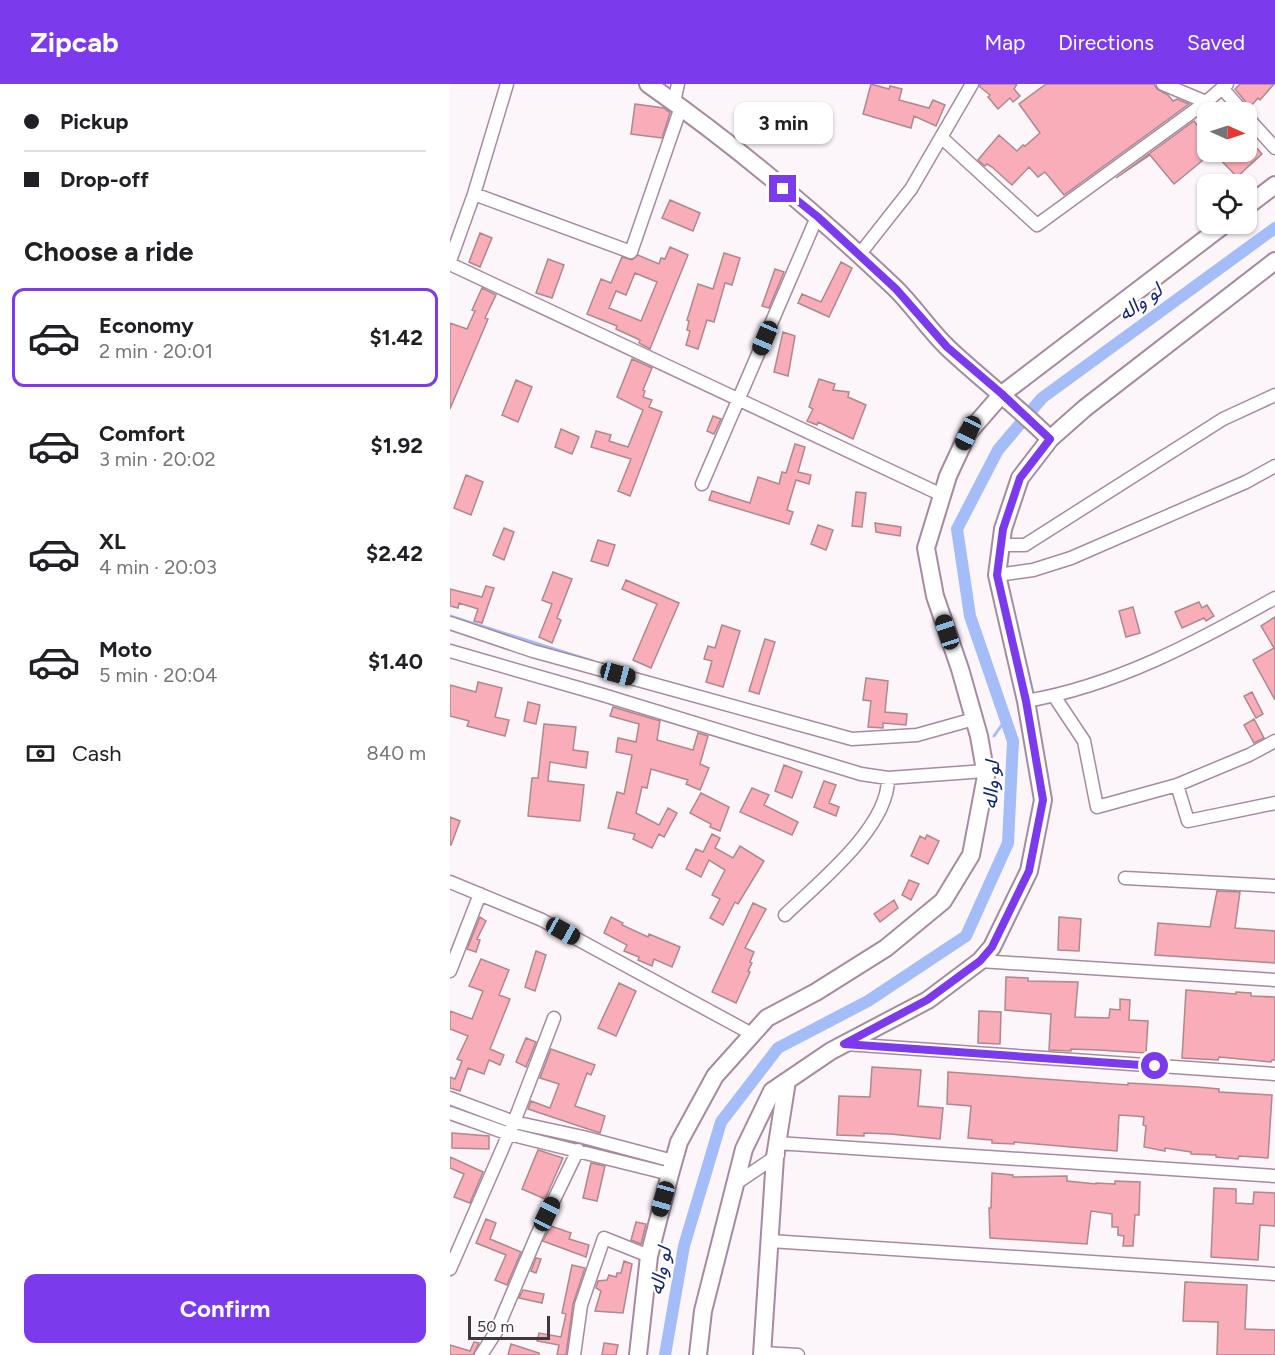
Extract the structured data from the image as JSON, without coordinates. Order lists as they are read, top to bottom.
{
  "water": ["لو واله"],
  "scale_bar": "50 m",
  "north": "right",
  "page": {
    "header": "Zipcab",
    "nav": ["Map", "Directions", "Saved"],
    "banner": ["Pickup", "Drop-off"],
    "bubble": "3 min",
    "heading": "Choose a ride",
    "list": [
      {
        "name": "Economy",
        "note": "2 min · 20:01",
        "value": "$1.42"
      },
      {
        "name": "Comfort",
        "note": "3 min · 20:02",
        "value": "$1.92"
      },
      {
        "name": "XL",
        "note": "4 min · 20:03",
        "value": "$2.42"
      },
      {
        "name": "Moto",
        "note": "5 min · 20:04",
        "value": "$1.40"
      }
    ],
    "pay": ["Cash", "840 m"],
    "buttons": "Confirm",
    "scale": "50 m"
  }
}
